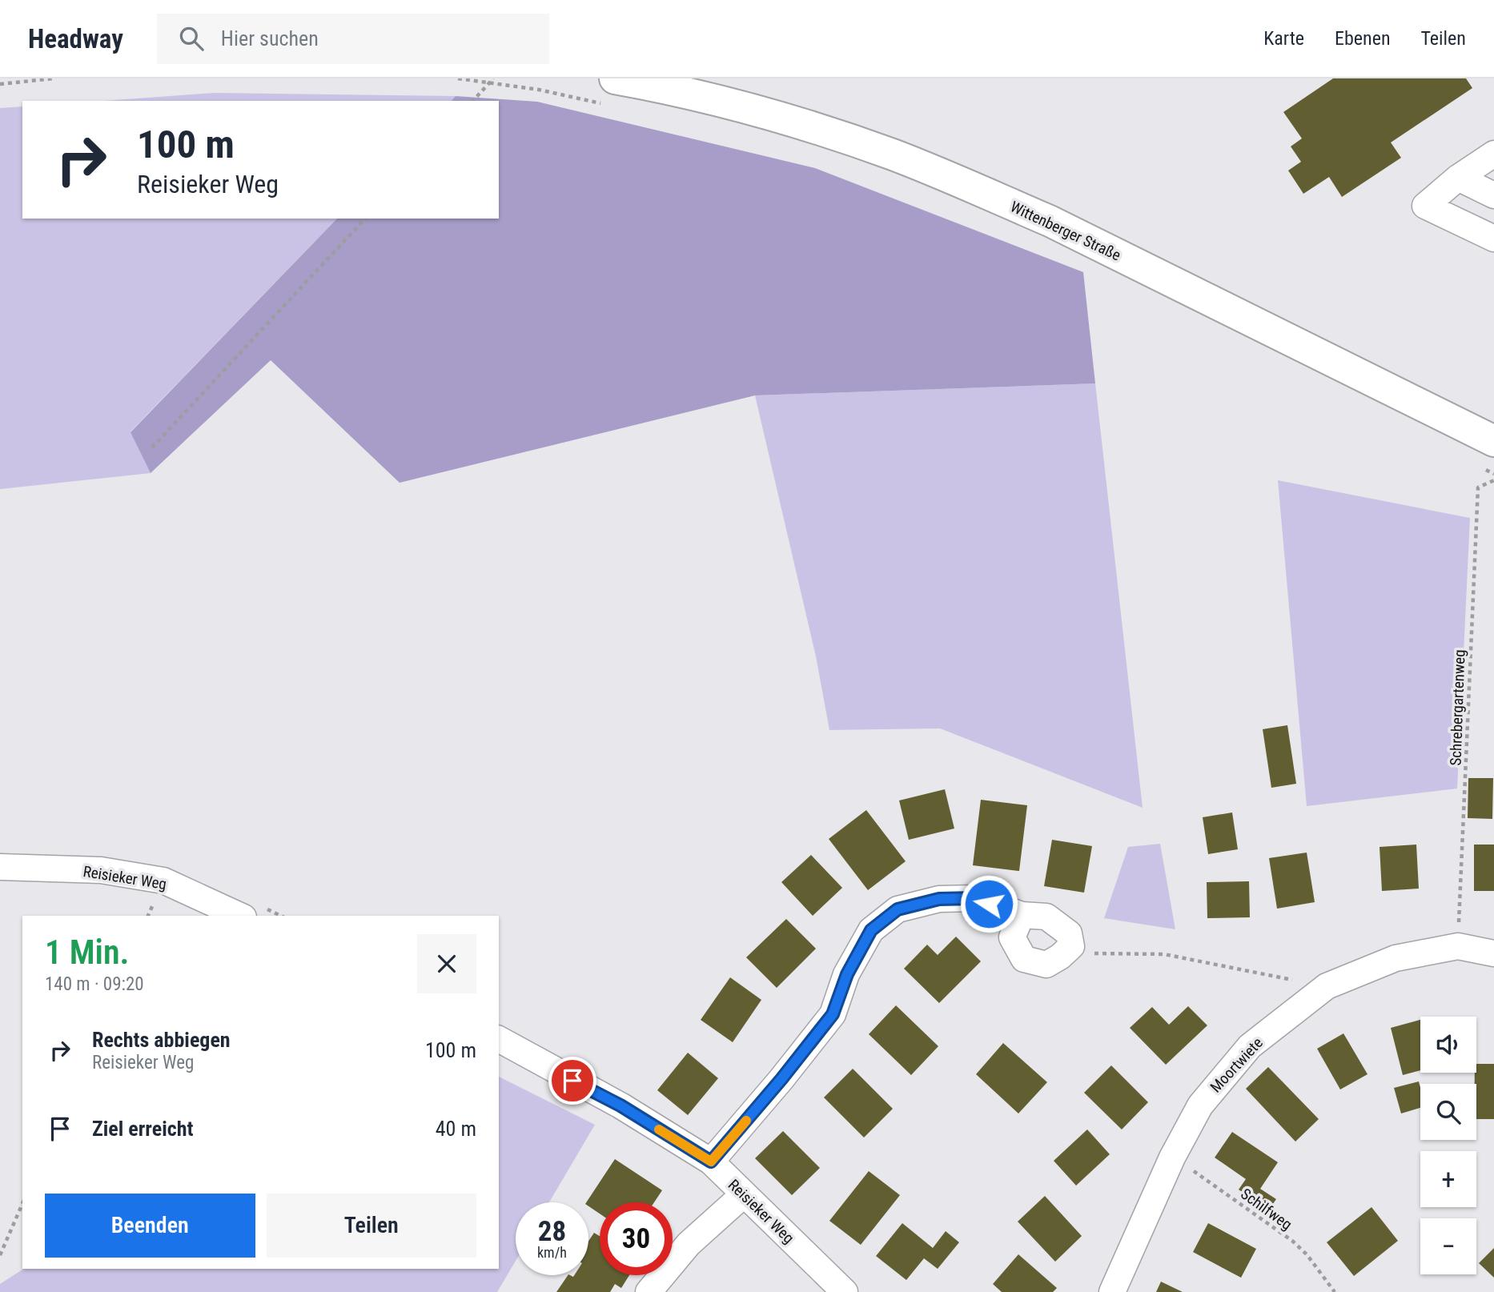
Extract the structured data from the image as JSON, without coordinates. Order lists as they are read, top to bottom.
{
  "streets": {
    "main road": ["Wittenberger Straße"],
    "street": ["Reisieker Weg", "Moortwiete"],
    "path": ["Schrebergartenweg", "Schilfweg"]
  },
  "crossings": [
    ["Schrebergartenweg", "Moortwiete"],
    ["Moortwiete", "Schilfweg"]
  ],
  "page": {
    "header": "Headway",
    "search": "Hier suchen",
    "nav": ["Karte", "Ebenen", "Teilen"],
    "turn": ["100 m", "Reisieker Weg"],
    "heading": ["1 Min.", "140 m · 09:20"],
    "list": [
      {
        "name": "Rechts abbiegen",
        "note": "Reisieker Weg",
        "value": "100 m"
      },
      {
        "name": "Ziel erreicht",
        "value": "40 m"
      }
    ],
    "map_buttons": ["+", "−"],
    "buttons": ["Beenden", "Teilen"],
    "speed": "28 km/h",
    "limit": "30"
  }
}
